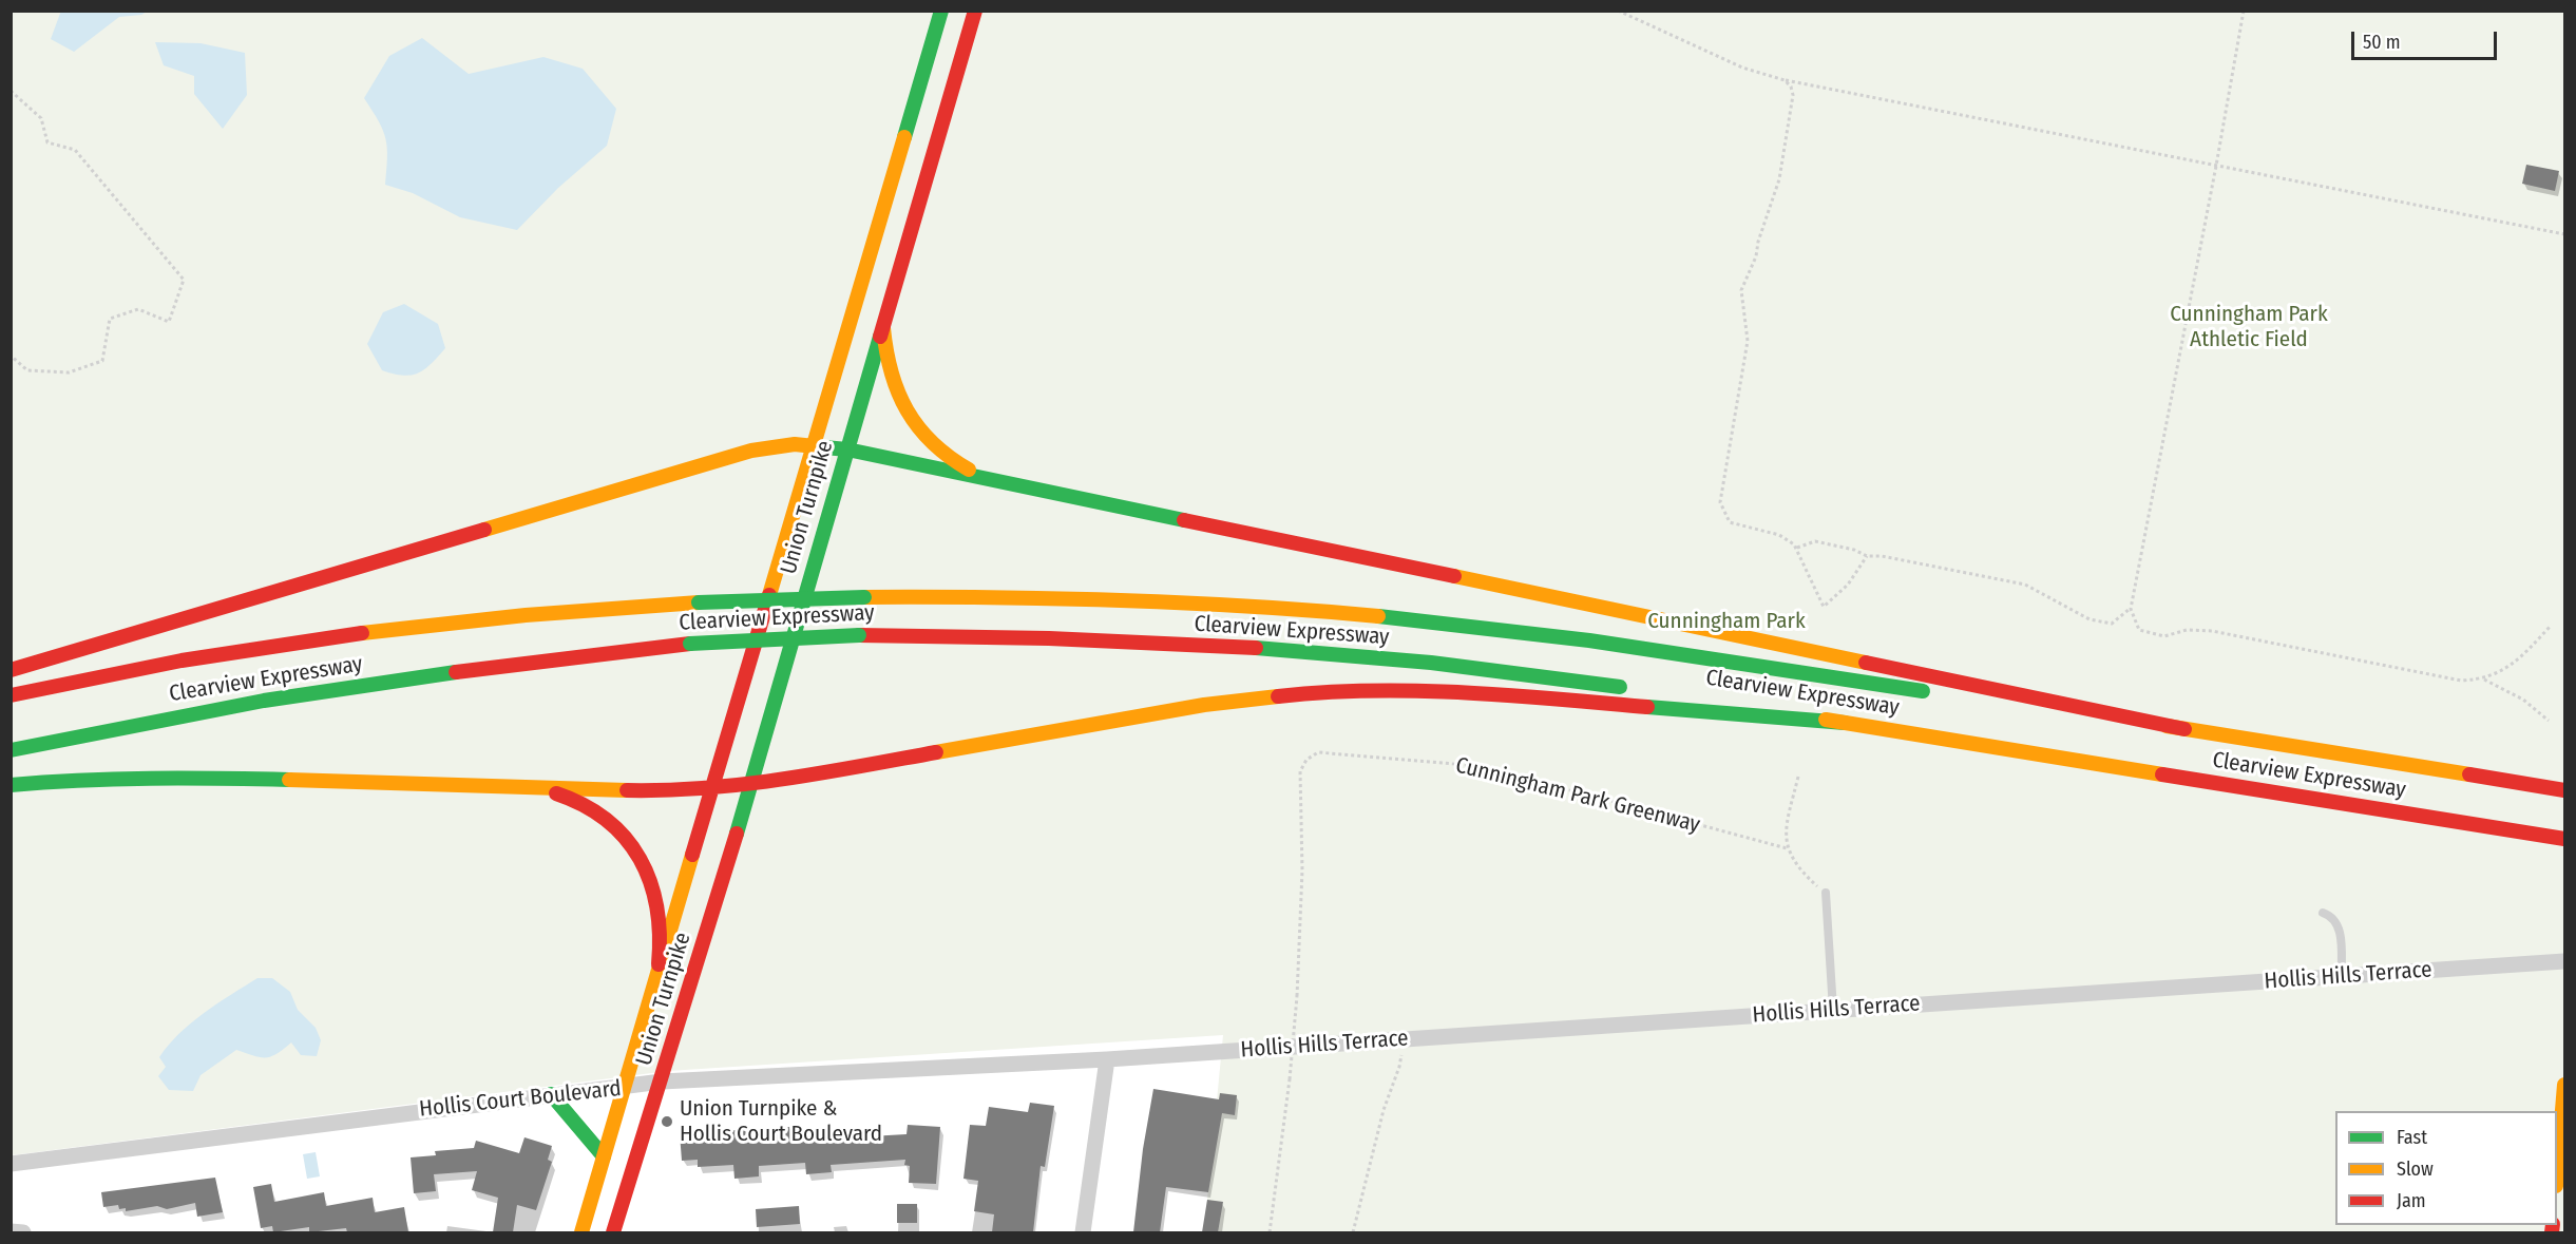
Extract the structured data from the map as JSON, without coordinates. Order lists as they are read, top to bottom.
{
  "streets": {
    "main road": ["Union Turnpike", "Clearview Expressway"],
    "street": ["Hollis Hills Terrace", "Hollis Court Boulevard"],
    "path": ["Cunningham Park Greenway"]
  },
  "crossings": [
    ["Union Turnpike", "Hollis Court Boulevard"],
    ["Hollis Hills Terrace", "Hollis Court Boulevard"]
  ],
  "parks": ["Cunningham Park Athletic Field", "Cunningham Park"],
  "places": ["Union Turnpike & Hollis Court Boulevard"],
  "legend": ["Fast", "Slow", "Jam"],
  "scale_bar": "50 m"
}
